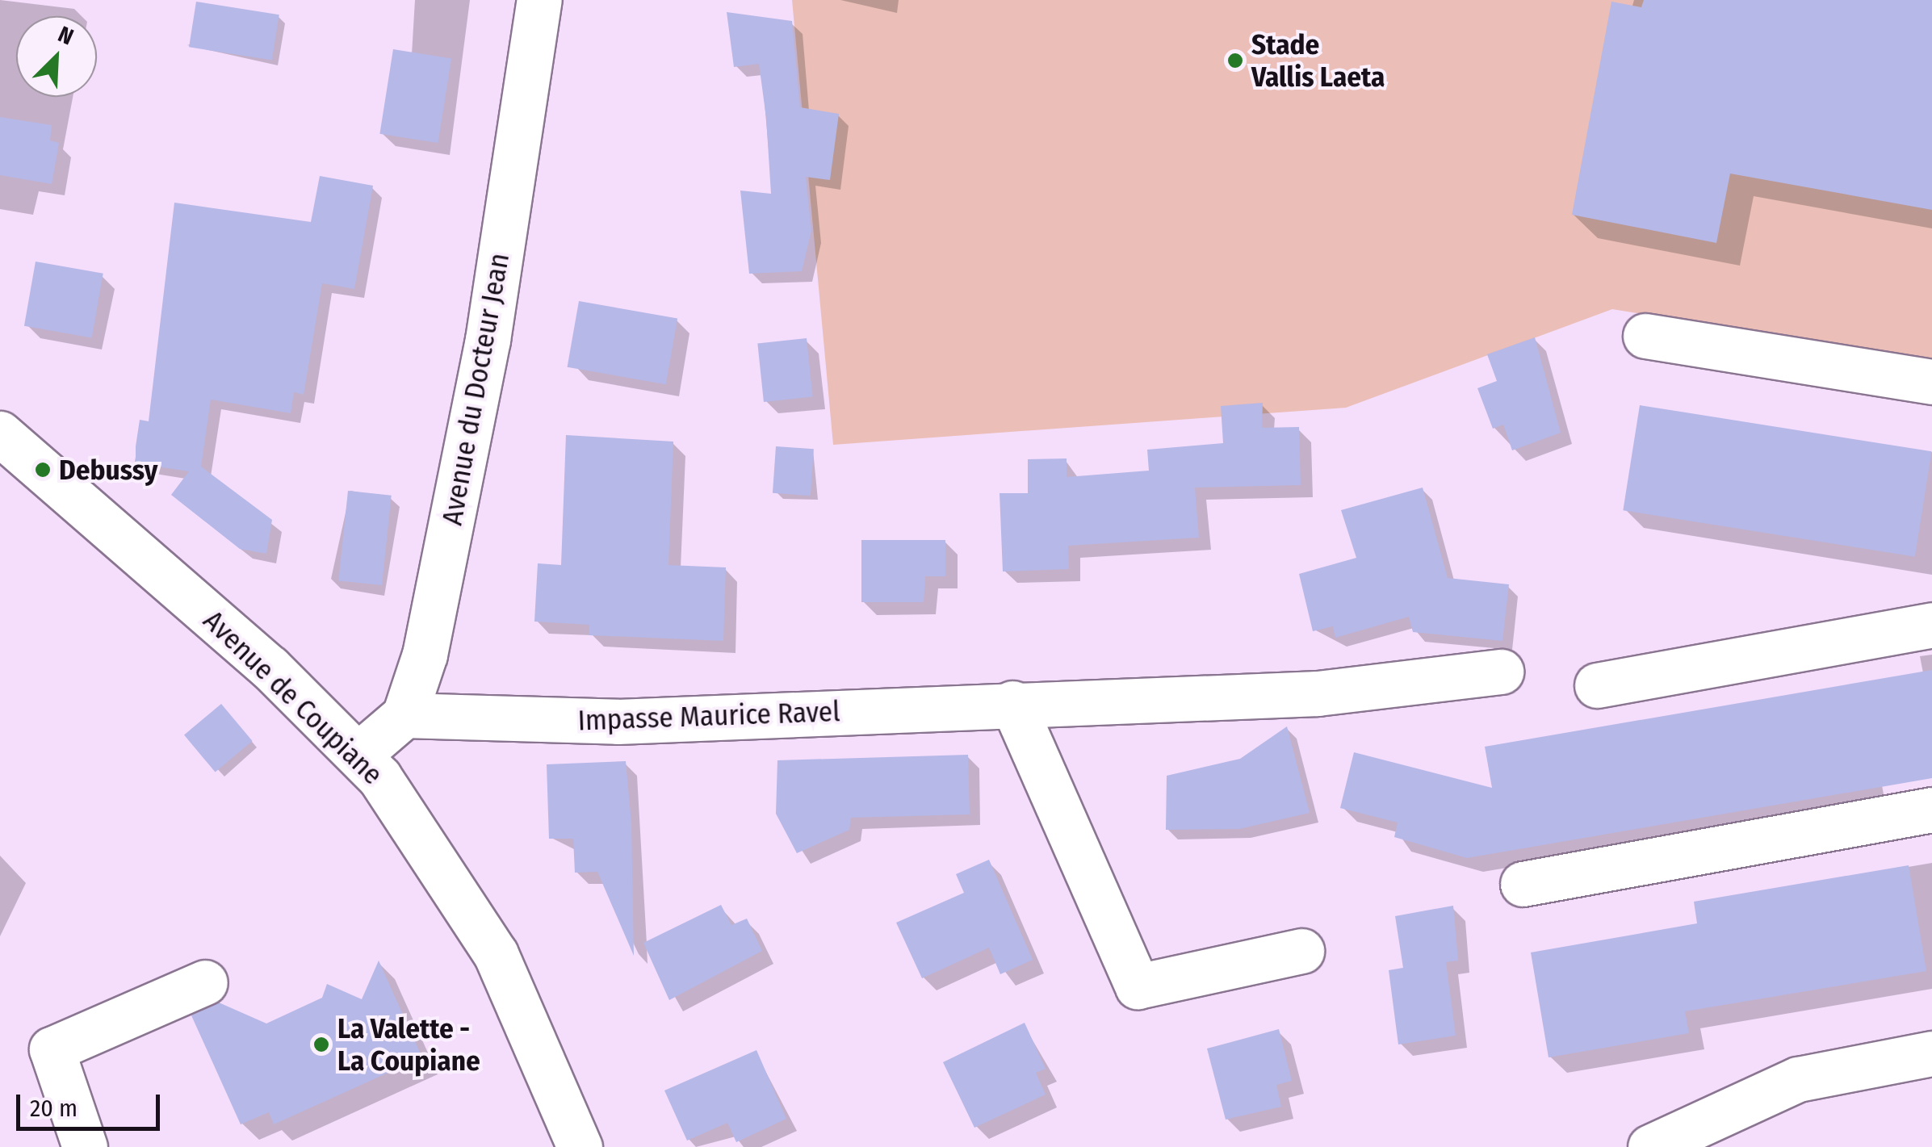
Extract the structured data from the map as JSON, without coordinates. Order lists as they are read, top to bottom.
{
  "streets": {
    "street": ["Avenue du Docteur Jean", "Avenue de Coupiane", "Impasse Maurice Ravel"]
  },
  "crossings": [
    ["Avenue du Docteur Jean", "Impasse Maurice Ravel"]
  ],
  "places": ["Stade Vallis Laeta", "Debussy", "La Valette - La Coupiane"],
  "scale_bar": "20 m",
  "north": "top right"
}
